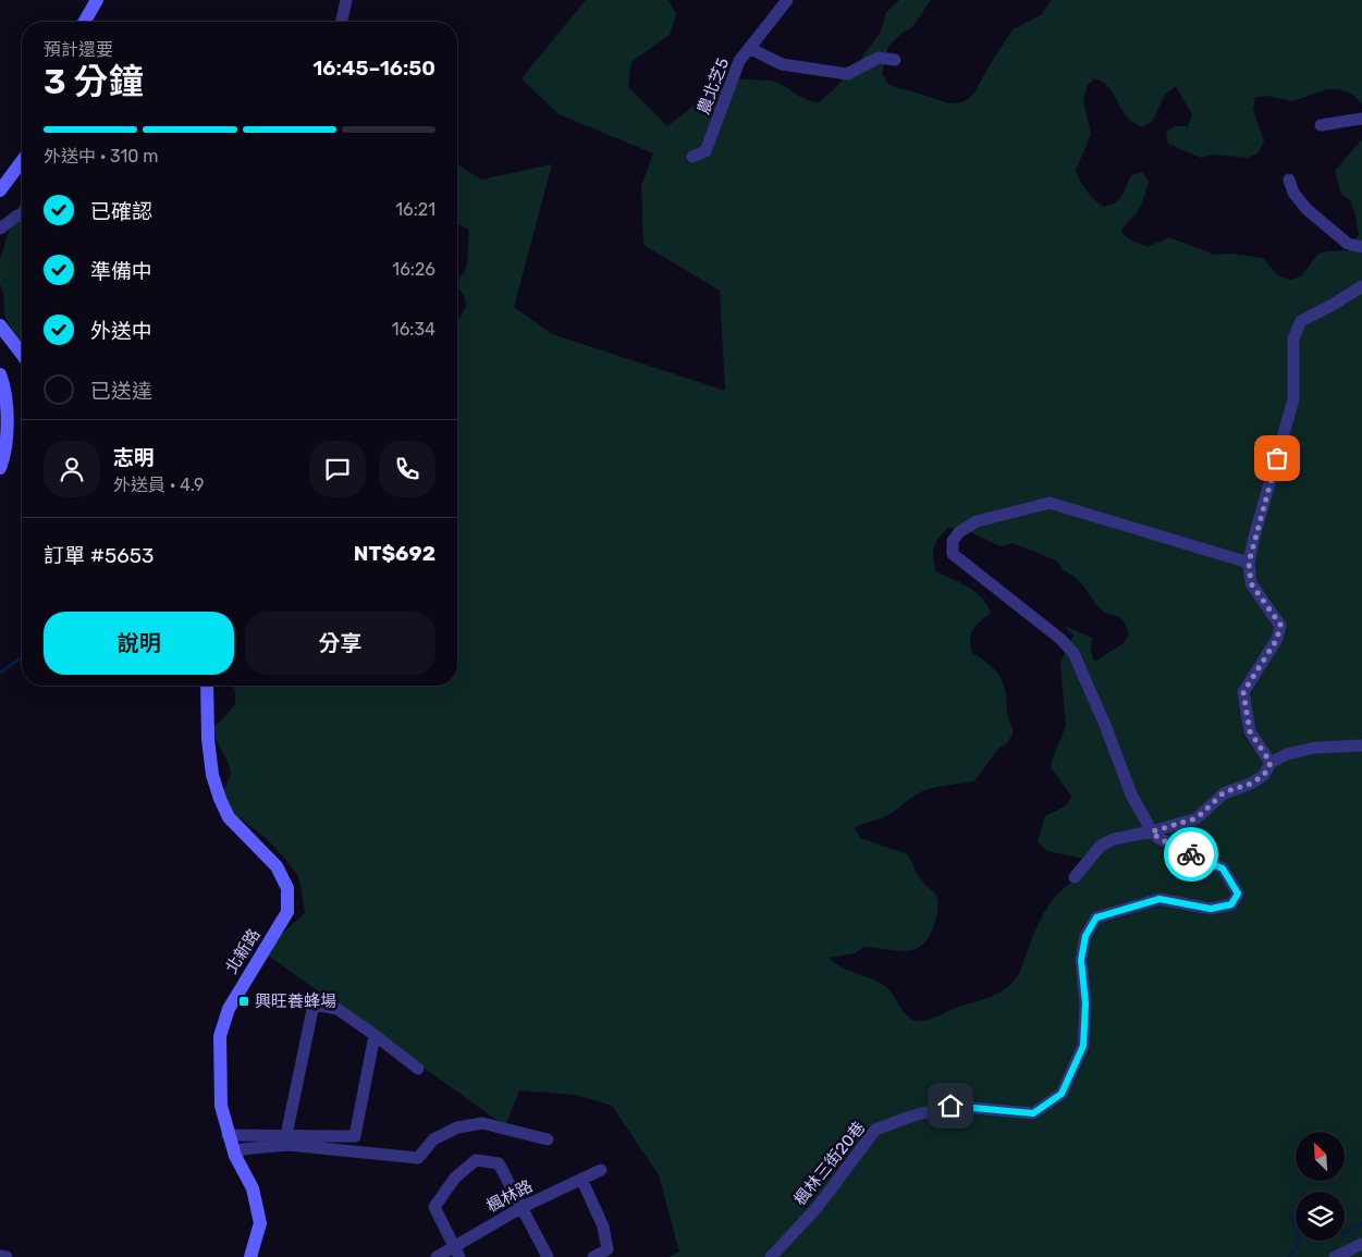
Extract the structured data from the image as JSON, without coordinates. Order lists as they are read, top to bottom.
{
  "streets": {
    "main road": ["北新路"],
    "street": ["農北芝5", "楓林三街20巷", "楓林路"]
  },
  "places": {
    "transit": ["興旺養蜂場"]
  },
  "north": "top left",
  "page": {
    "heading": ["3 分鐘", "預計還要", "16:45–16:50"],
    "panel": [
      "志明",
      "外送員 · 4.9",
      "訂單 #5653",
      "NT$692"
    ],
    "bar": "外送中 · 310 m",
    "list": [
      ["已確認", "16:21"],
      ["準備中", "16:26"],
      ["外送中", "16:34"],
      "已送達"
    ],
    "buttons": ["說明", "分享"]
  }
}
